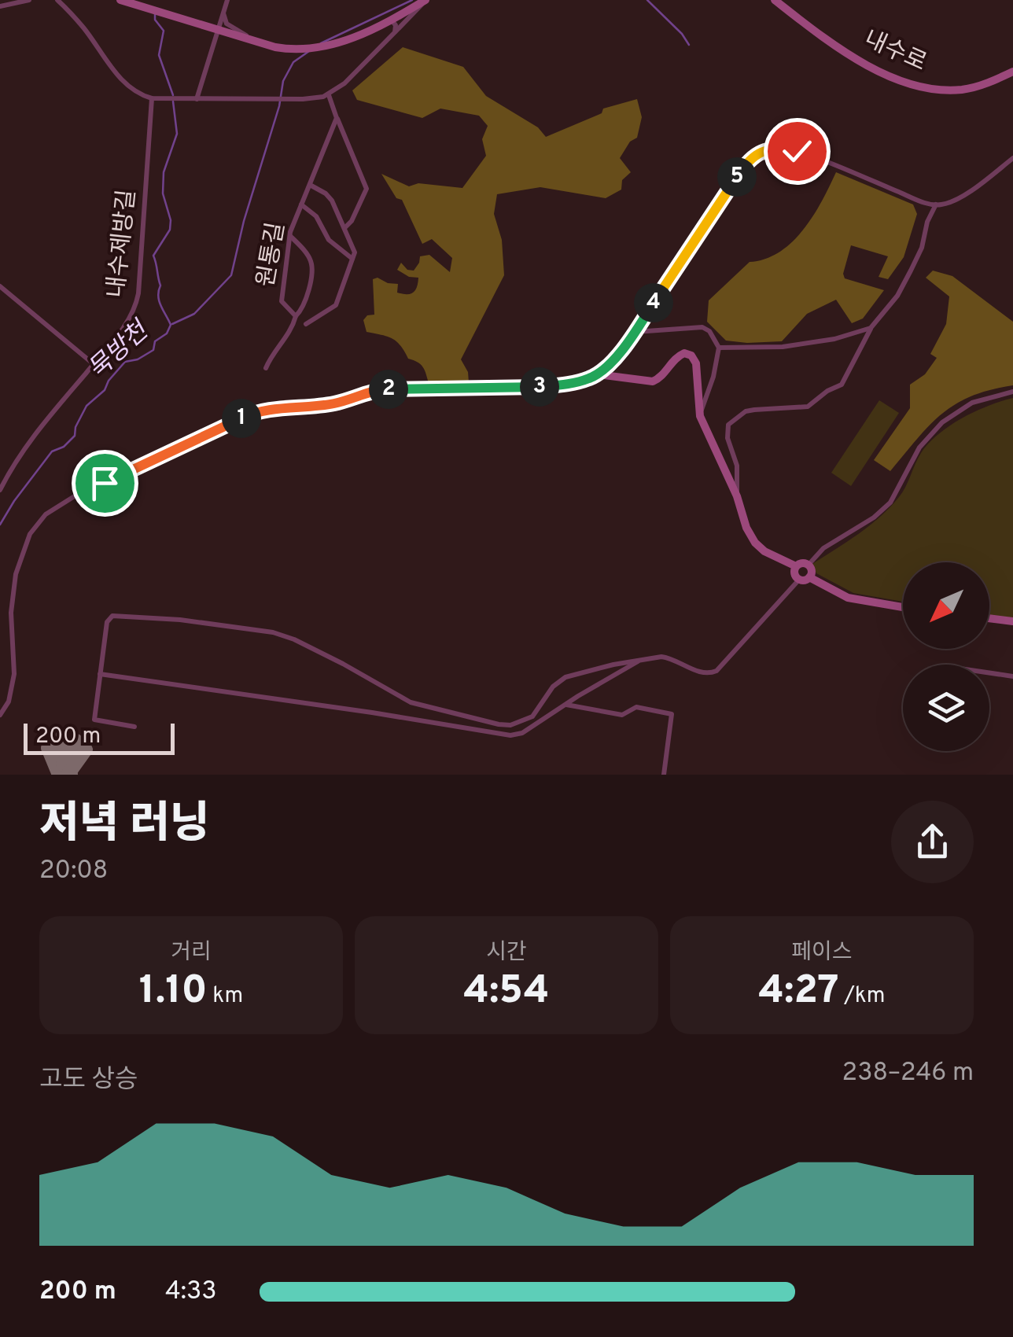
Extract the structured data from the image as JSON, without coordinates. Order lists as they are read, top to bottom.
{
  "streets": {
    "street": ["내수로", "내수제방길", "원통길"]
  },
  "water": ["묵방천"],
  "scale_bar": "200 m",
  "north": "bottom left",
  "page": {
    "pins": [
      "5",
      "4",
      "3",
      "2",
      "1"
    ],
    "scale": "200 m",
    "heading": ["저녁 러닝", "20:08"],
    "stats": [
      ["거리", "1.10 km"],
      ["시간", "4:54"],
      ["페이스", "4:27 /km"]
    ],
    "chart": ["고도 상승", "238–246 m"],
    "list": [
      {
        "name": "200 m",
        "note": "4:33"
      }
    ]
  }
}
